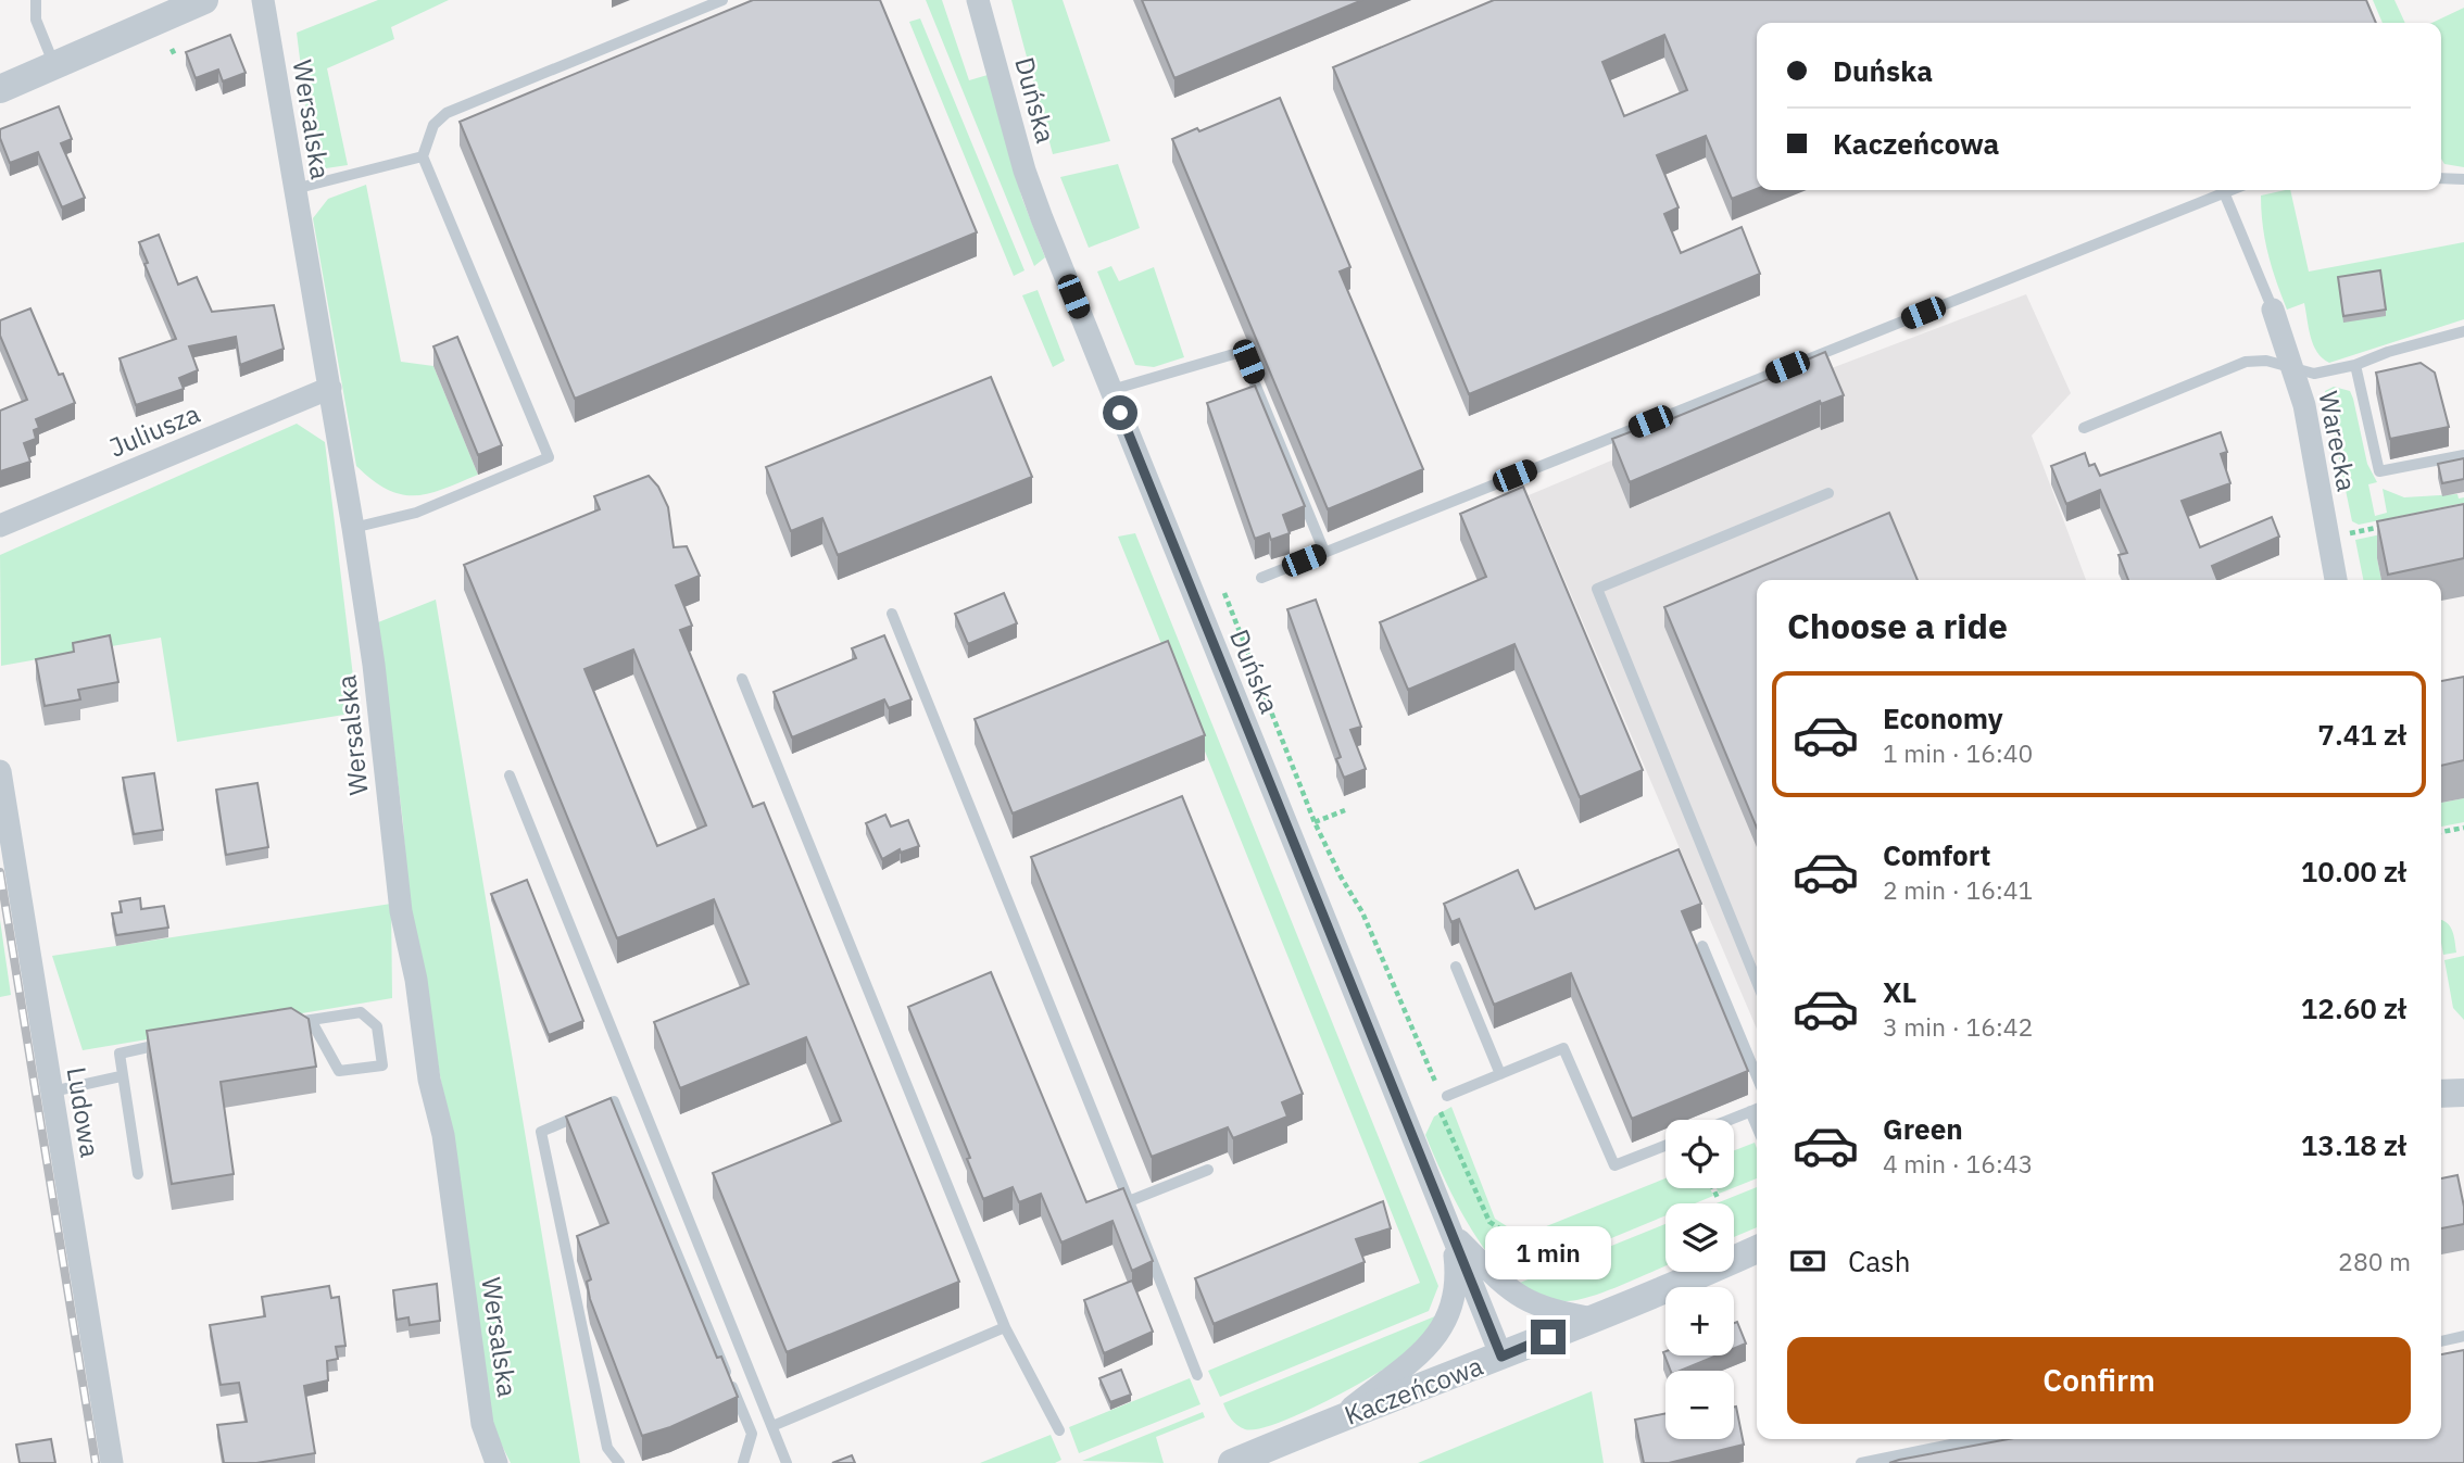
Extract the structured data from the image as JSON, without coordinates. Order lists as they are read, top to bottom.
{
  "streets": {
    "street": [
      "Duńska",
      "Wersalska",
      "Juliusza",
      "Warecka",
      "Ludowa",
      "Kaczeńcowa"
    ]
  },
  "crossings": [
    ["Duńska", "Kaczeńcowa"],
    ["Wersalska", "Juliusza"]
  ],
  "page": {
    "banner": ["Duńska", "Kaczeńcowa"],
    "heading": "Choose a ride",
    "list": [
      {
        "name": "Economy",
        "note": "1 min · 16:40",
        "value": "7.41 zł"
      },
      {
        "name": "Comfort",
        "note": "2 min · 16:41",
        "value": "10.00 zł"
      },
      {
        "name": "XL",
        "note": "3 min · 16:42",
        "value": "12.60 zł"
      },
      {
        "name": "Green",
        "note": "4 min · 16:43",
        "value": "13.18 zł"
      }
    ],
    "map_buttons": ["+", "−"],
    "pay": ["Cash", "280 m"],
    "bubble": "1 min",
    "buttons": "Confirm"
  }
}
